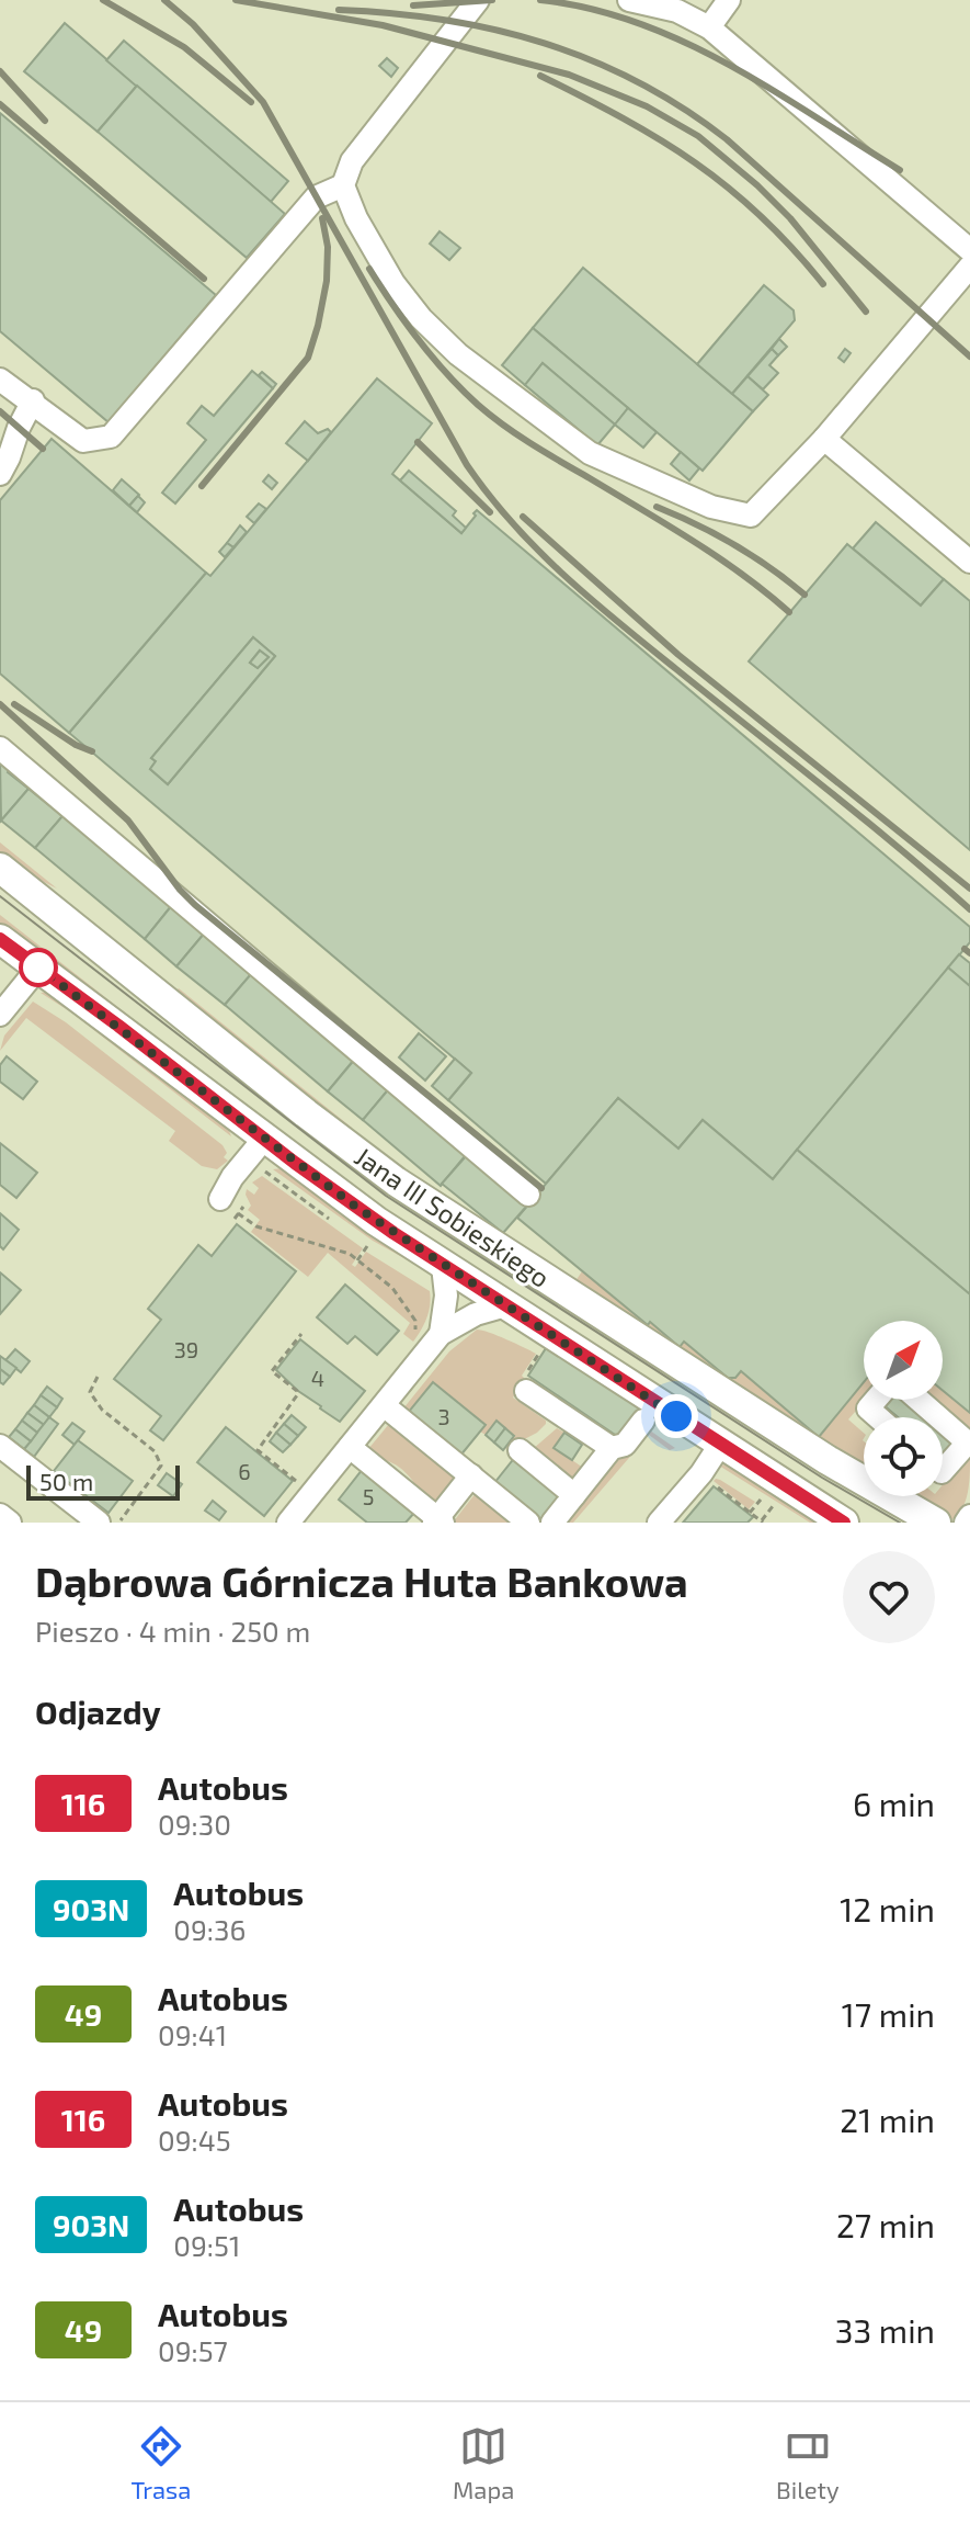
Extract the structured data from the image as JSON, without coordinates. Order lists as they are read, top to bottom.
{
  "streets": {
    "main road": ["Jana III Sobieskiego"]
  },
  "lines": ["bus line 116"],
  "house_numbers": [
    "39",
    "4",
    "3",
    "6",
    "5"
  ],
  "scale_bar": "50 m",
  "north": "top right",
  "page": {
    "scale": "50 m",
    "heading": [
      ["Dąbrowa Górnicza Huta Bankowa", "Pieszo · 4 min · 250 m"],
      "Odjazdy"
    ],
    "list": [
      {
        "mark": "116",
        "name": "Autobus",
        "note": "09:30",
        "value": "6 min"
      },
      {
        "mark": "903N",
        "name": "Autobus",
        "note": "09:36",
        "value": "12 min"
      },
      {
        "mark": "49",
        "name": "Autobus",
        "note": "09:41",
        "value": "17 min"
      },
      {
        "mark": "116",
        "name": "Autobus",
        "note": "09:45",
        "value": "21 min"
      },
      {
        "mark": "903N",
        "name": "Autobus",
        "note": "09:51",
        "value": "27 min"
      },
      {
        "mark": "49",
        "name": "Autobus",
        "note": "09:57",
        "value": "33 min"
      }
    ],
    "tabs": ["Trasa", "Mapa", "Bilety"]
  }
}
